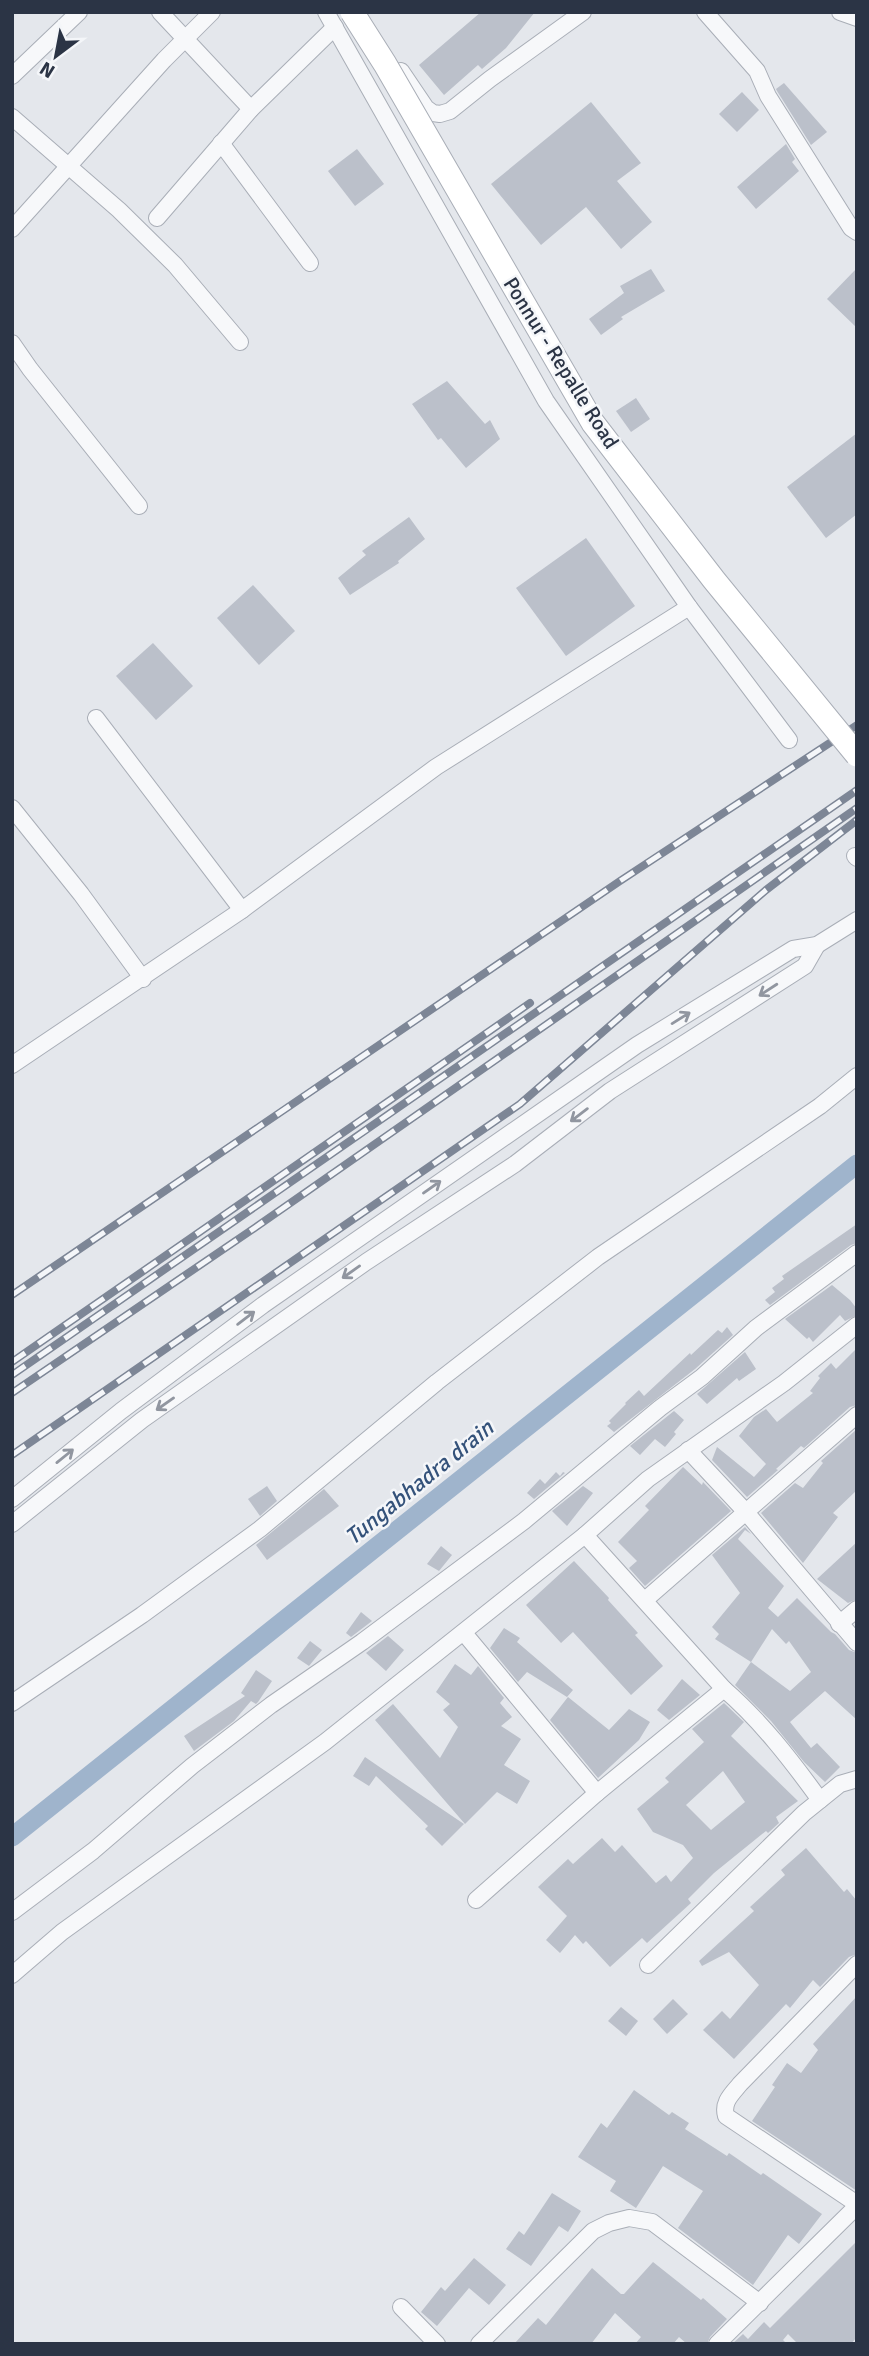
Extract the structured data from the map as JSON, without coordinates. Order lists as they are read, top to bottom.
{
  "streets": {
    "main road": ["Ponnur - Repalle Road"]
  },
  "water": ["Tungabhadra drain"],
  "north": "bottom left"
}
